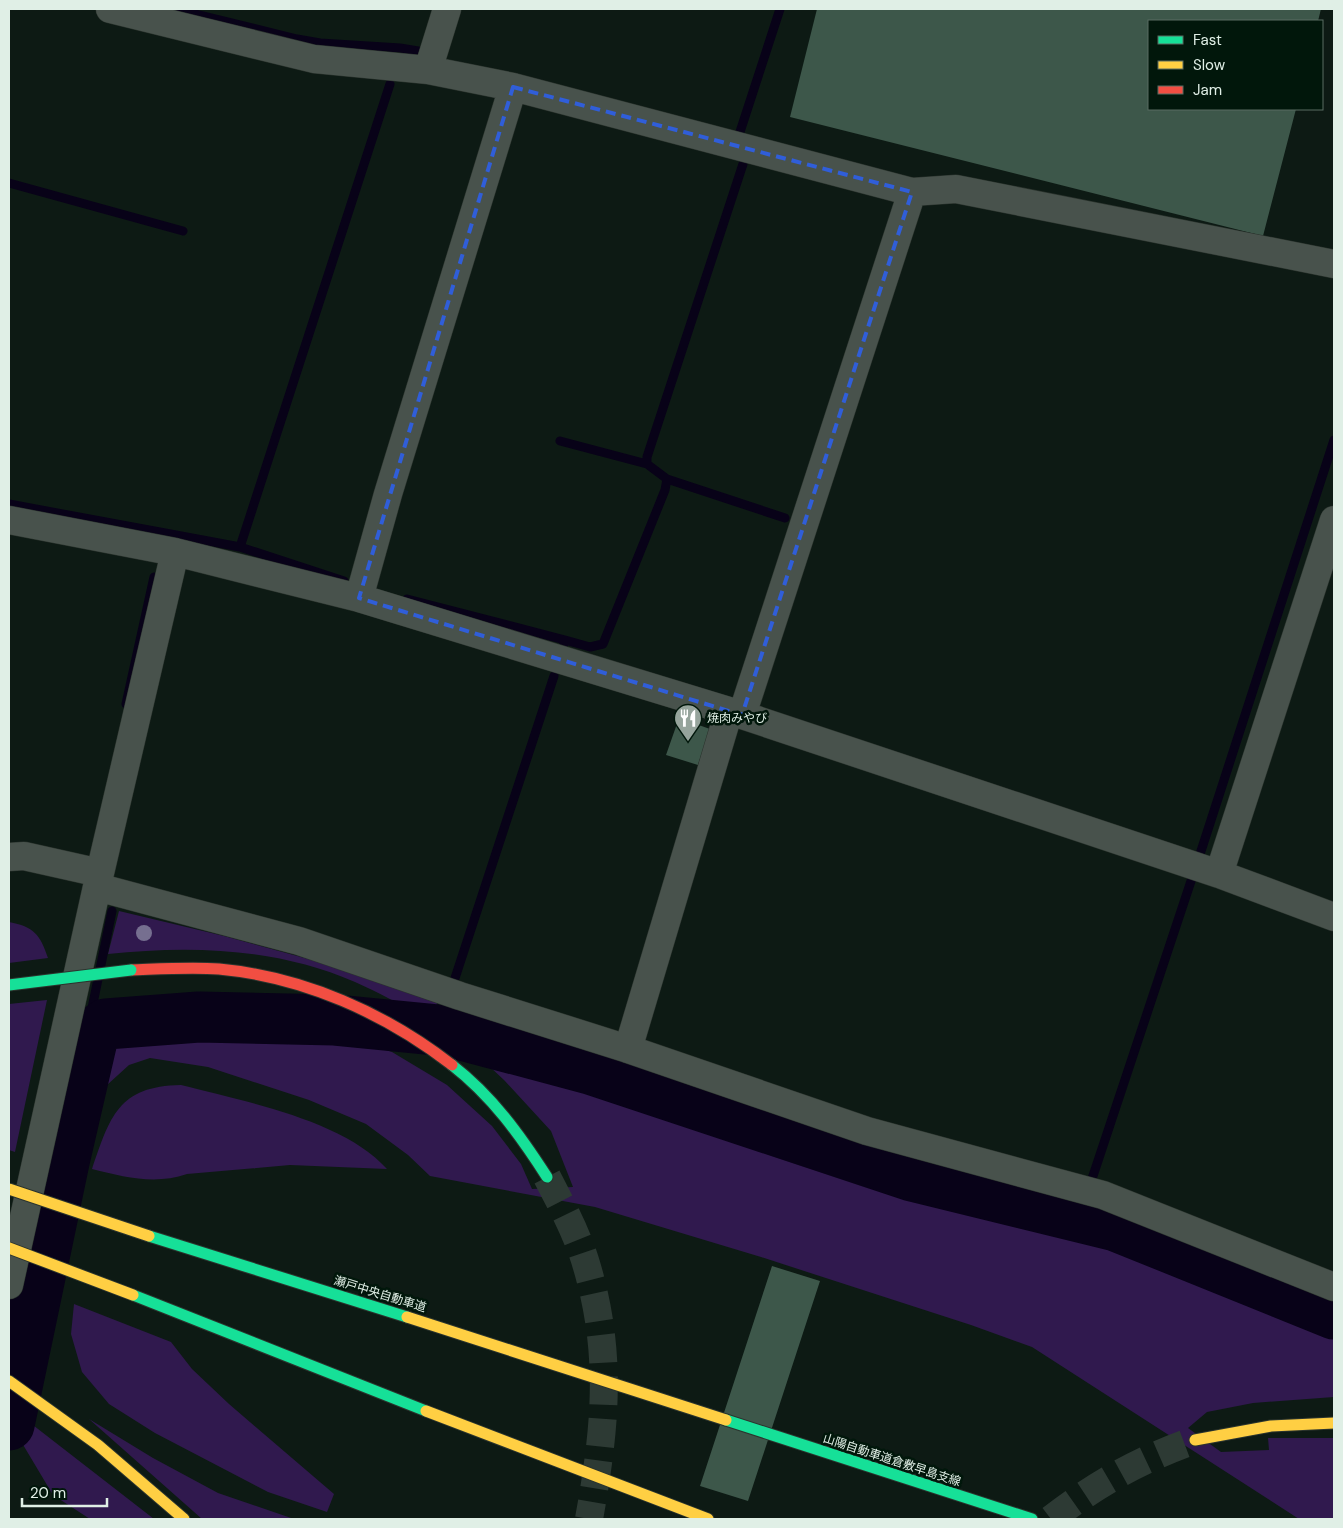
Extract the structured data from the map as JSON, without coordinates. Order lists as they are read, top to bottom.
{
  "streets": {
    "highway": ["瀬戸中央自動車道", "山陽自動車道倉敷早島支線"]
  },
  "crossings": [
    ["瀬戸中央自動車道", "山陽自動車道倉敷早島支線"]
  ],
  "places": {
    "restaurant": ["焼肉みやび"]
  },
  "legend": ["Fast", "Slow", "Jam"],
  "scale_bar": "20 m"
}
